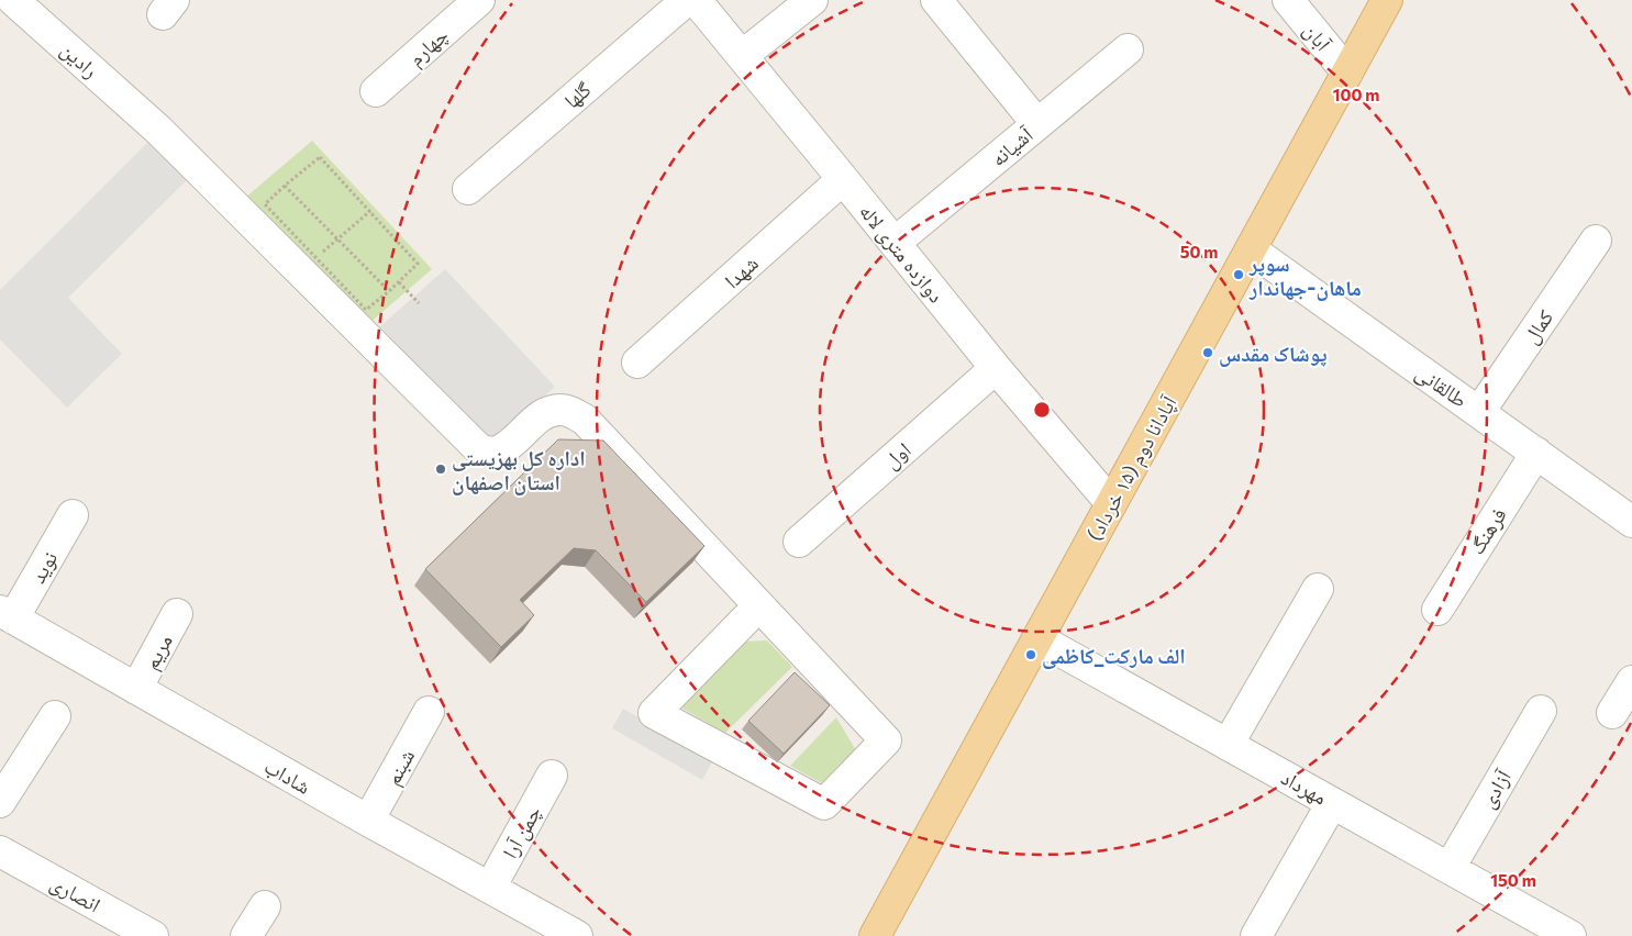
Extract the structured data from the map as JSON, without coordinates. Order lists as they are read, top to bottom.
{
  "streets": {
    "main road": ["آپادانا دوم (۱۵ خرداد)"],
    "street": [
      "آبان",
      "چهارم",
      "رادین",
      "گلها",
      "آشیانه",
      "دوازده متری لاله",
      "شهدا",
      "کمال",
      "طالقانی",
      "اول",
      "فرهنگ",
      "نوید",
      "مریم",
      "شبنم",
      "شاداب",
      "مهرداد",
      "آزادی",
      "چمن آرا",
      "انصاری"
    ]
  },
  "crossings": [
    ["آبان", "آپادانا دوم (۱۵ خرداد)"],
    ["آشیانه", "دوازده متری لاله"],
    ["دوازده متری لاله", "شهدا"],
    ["دوازده متری لاله", "اول"],
    ["دوازده متری لاله", "آپادانا دوم (۱۵ خرداد)"],
    ["کمال", "طالقانی"],
    ["طالقانی", "آپادانا دوم (۱۵ خرداد)"],
    ["طالقانی", "فرهنگ"],
    ["آپادانا دوم (۱۵ خرداد)", "مهرداد"],
    ["نوید", "شاداب"],
    ["مریم", "شاداب"],
    ["شبنم", "شاداب"],
    ["شاداب", "چمن آرا"],
    ["مهرداد", "آزادی"]
  ],
  "places": [
    "سوپر ماهان-جهاندار",
    "پوشاک مقدس",
    "اداره کل بهزیستی استان اصفهان",
    "الف مارکت_کاظمی"
  ],
  "rings": ["100 m", "50 m", "150 m"]
}
